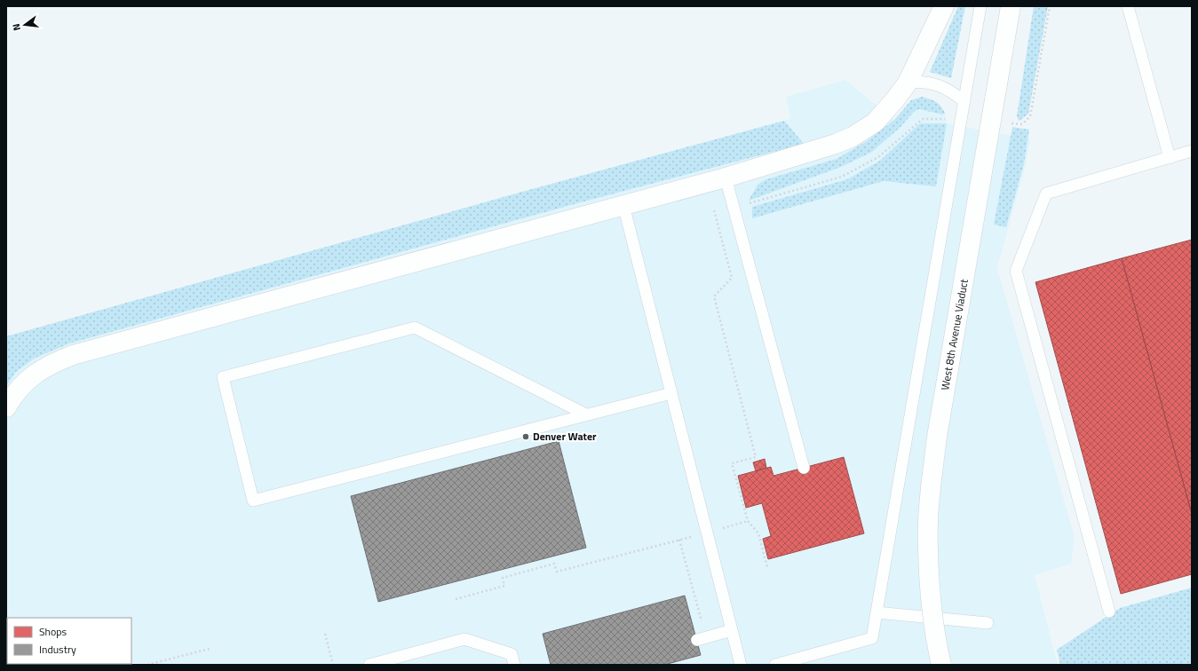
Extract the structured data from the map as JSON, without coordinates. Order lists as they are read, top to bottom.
{
  "streets": {
    "street": ["West 8th Avenue Viaduct"]
  },
  "places": ["Denver Water"],
  "legend": ["Shops", "Industry"],
  "north": "left"
}
